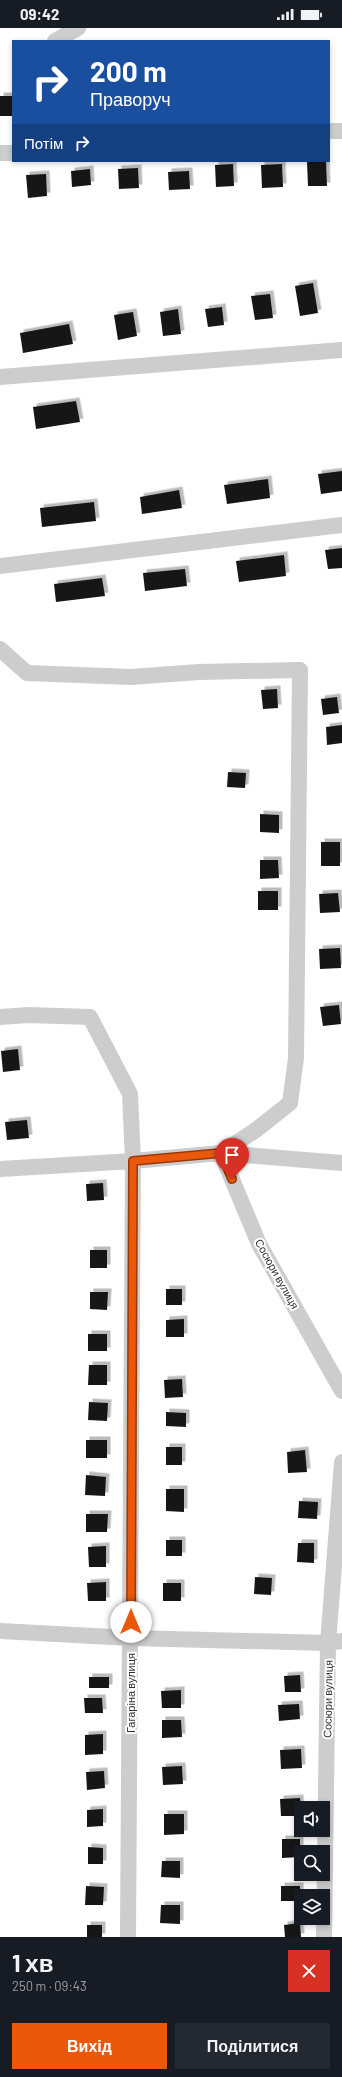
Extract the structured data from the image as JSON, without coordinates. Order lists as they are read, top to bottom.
{
  "streets": {
    "street": ["Сосюри вулиця", "Гагаріна вулиця"]
  },
  "page": {
    "status": "09:42",
    "turn": ["200 m", "Праворуч"],
    "then": "Потім",
    "heading": ["1 хв", "250 m · 09:43"],
    "buttons": ["Вихід", "Поділитися"]
  }
}
